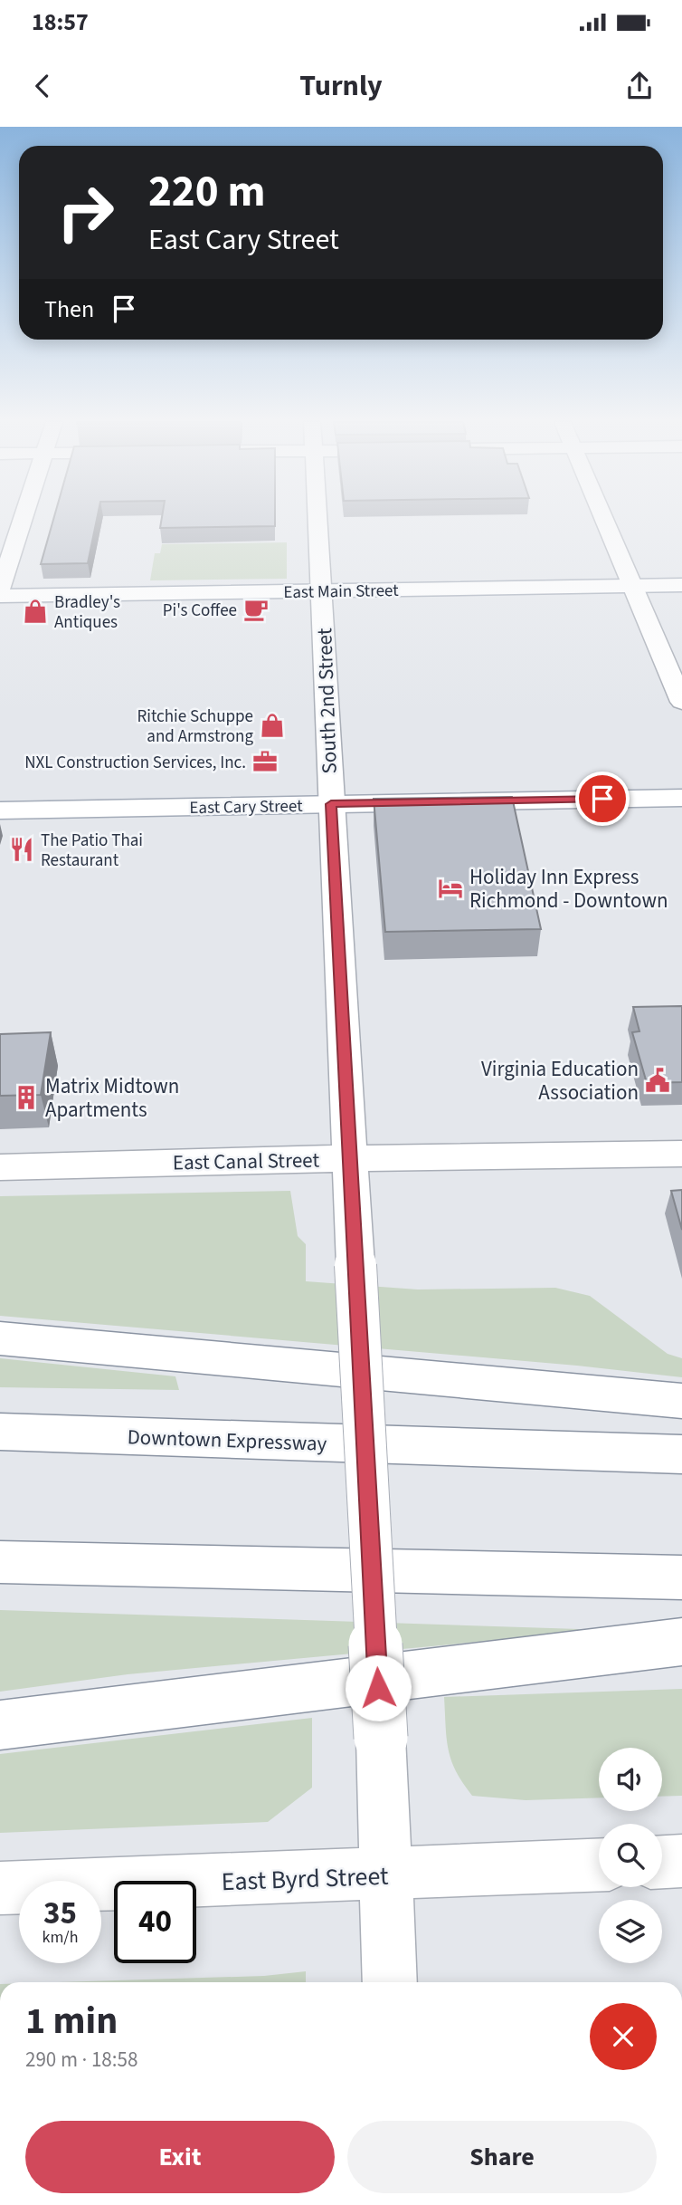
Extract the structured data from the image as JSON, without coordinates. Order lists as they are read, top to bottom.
{
  "streets": {
    "main road": [
      "East Main Street",
      "South 2nd Street",
      "East Cary Street",
      "East Canal Street",
      "Downtown Expressway",
      "East Byrd Street"
    ]
  },
  "crossings": [
    ["East Main Street", "South 2nd Street"],
    ["South 2nd Street", "East Cary Street"],
    ["South 2nd Street", "East Canal Street"],
    ["South 2nd Street", "East Byrd Street"]
  ],
  "places": {
    "cafe": ["Pi's Coffee"],
    "shop": ["Bradley's Antiques", "Ritchie Schuppe and Armstrong"],
    "office": ["NXL Construction Services, Inc."],
    "restaurant": ["The Patio Thai Restaurant"],
    "hotel": ["Holiday Inn Express Richmond - Downtown"],
    "public building": ["Virginia Education Association"],
    "building": ["Matrix Midtown Apartments"]
  },
  "page": {
    "status": "18:57",
    "header": "Turnly",
    "turn": ["220 m", "East Cary Street"],
    "then": "Then",
    "speed": "35 km/h",
    "limit": "40",
    "heading": ["1 min", "290 m · 18:58"],
    "buttons": ["Exit", "Share"]
  }
}
